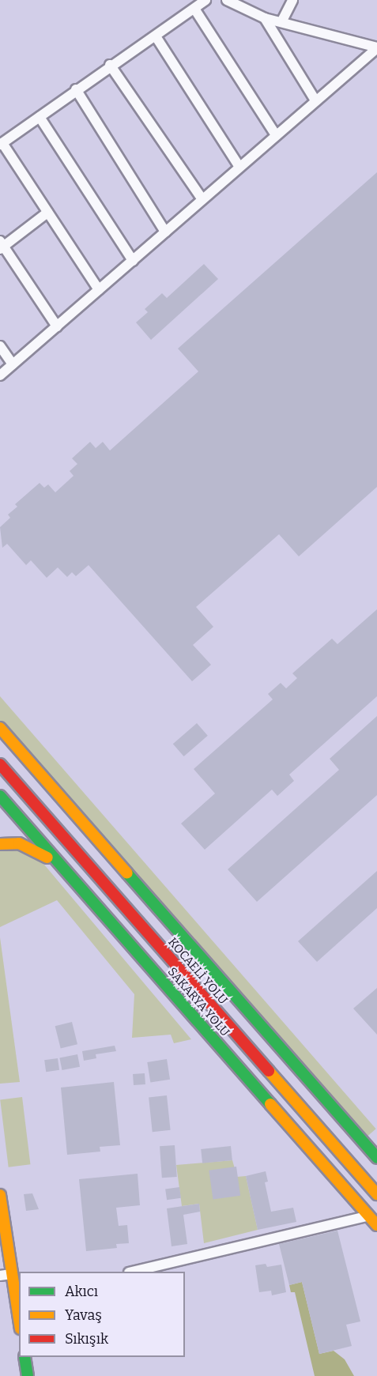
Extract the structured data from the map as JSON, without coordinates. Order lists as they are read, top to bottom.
{
  "streets": {
    "main road": ["KOCAELİ YOLU", "SAKARYA YOLU"]
  },
  "legend": ["Akıcı", "Yavaş", "Sıkışık"]
}
